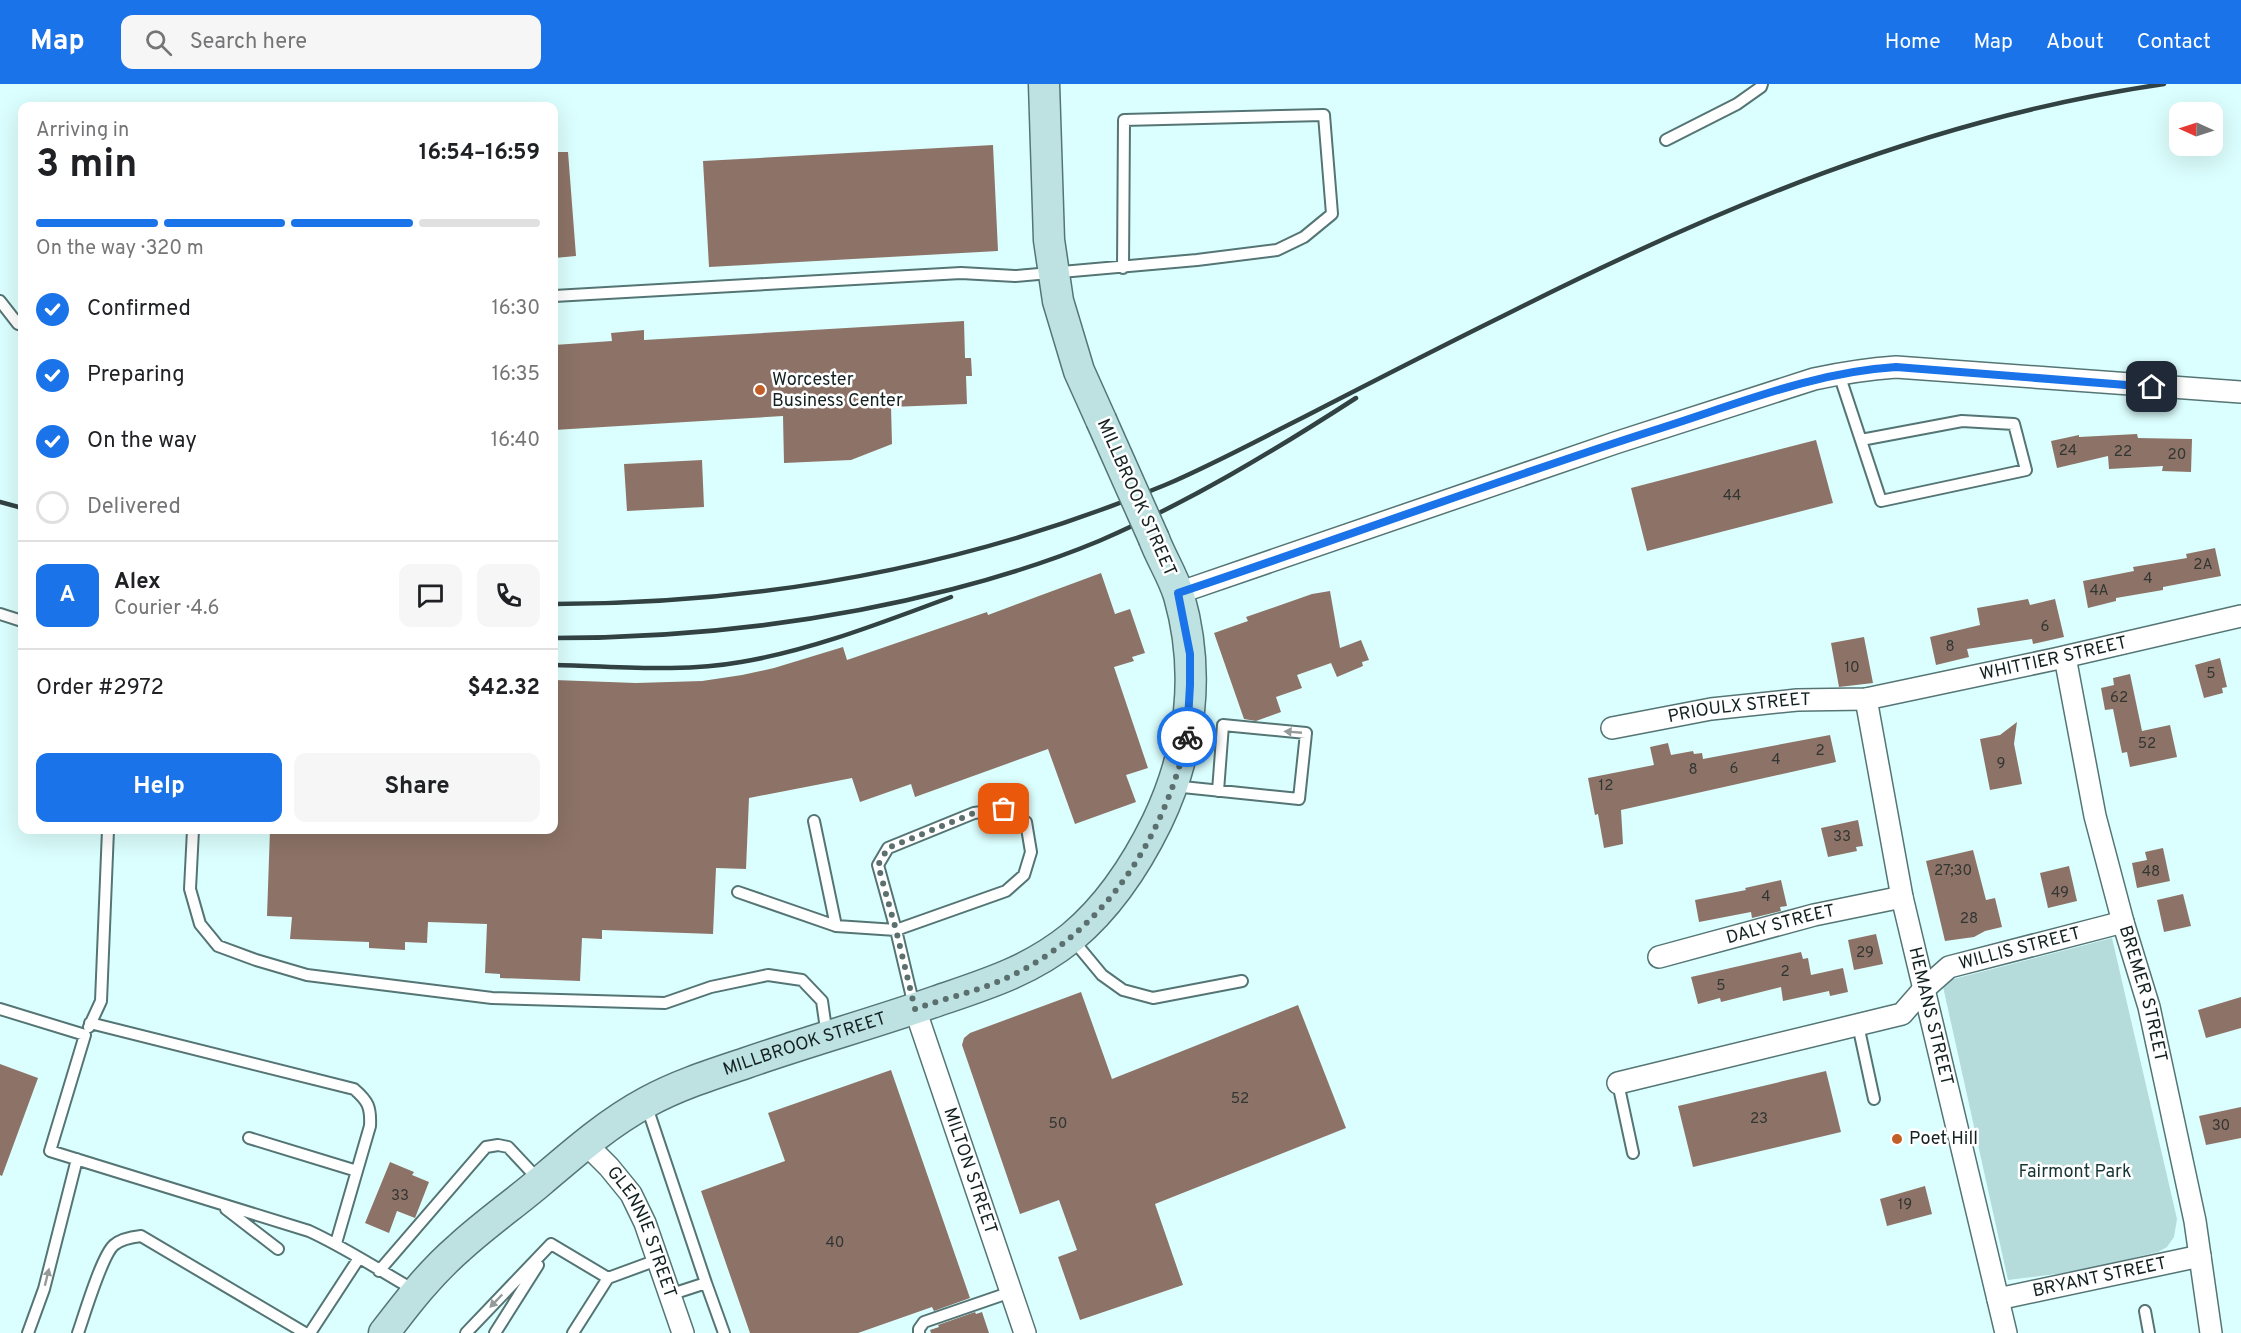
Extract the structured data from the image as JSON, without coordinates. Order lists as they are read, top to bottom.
{
  "streets": {
    "main road": ["MILLBROOK STREET"],
    "street": [
      "WHITTIER STREET",
      "PRIOULX STREET",
      "DALY STREET",
      "WILLIS STREET",
      "BREMER STREET",
      "HEMANS STREET",
      "MILTON STREET",
      "GLENNIE STREET",
      "BRYANT STREET"
    ]
  },
  "crossings": [
    ["MILLBROOK STREET", "MILTON STREET"],
    ["MILLBROOK STREET", "GLENNIE STREET"],
    ["WHITTIER STREET", "PRIOULX STREET"],
    ["WHITTIER STREET", "BREMER STREET"],
    ["WHITTIER STREET", "HEMANS STREET"],
    ["PRIOULX STREET", "HEMANS STREET"],
    ["DALY STREET", "HEMANS STREET"],
    ["WILLIS STREET", "BREMER STREET"],
    ["WILLIS STREET", "HEMANS STREET"],
    ["BREMER STREET", "BRYANT STREET"],
    ["HEMANS STREET", "BRYANT STREET"]
  ],
  "parks": ["Fairmont Park"],
  "places": ["Worcester Business Center", "Poet Hill"],
  "house_numbers": [
    "24",
    "22",
    "20",
    "44",
    "2A",
    "4",
    "4A",
    "6",
    "8",
    "10",
    "5",
    "62",
    "52",
    "2",
    "4",
    "9",
    "6",
    "8",
    "12",
    "33",
    "27;30",
    "48",
    "49",
    "4",
    "28",
    "29",
    "2",
    "5",
    "52",
    "23",
    "50",
    "30",
    "33",
    "19",
    "40"
  ],
  "north": "left",
  "page": {
    "header": "Map",
    "search": "Search here",
    "nav": [
      "Home",
      "Map",
      "About",
      "Contact"
    ],
    "heading": ["3 min", "Arriving in", "16:54–16:59"],
    "panel": [
      "Alex",
      "Courier · 4.6",
      "Order #2972",
      "$42.32"
    ],
    "bar": "On the way · 320 m",
    "list": [
      ["Confirmed", "16:30"],
      ["Preparing", "16:35"],
      ["On the way", "16:40"],
      "Delivered"
    ],
    "round": "A",
    "buttons": ["Help", "Share"]
  }
}
